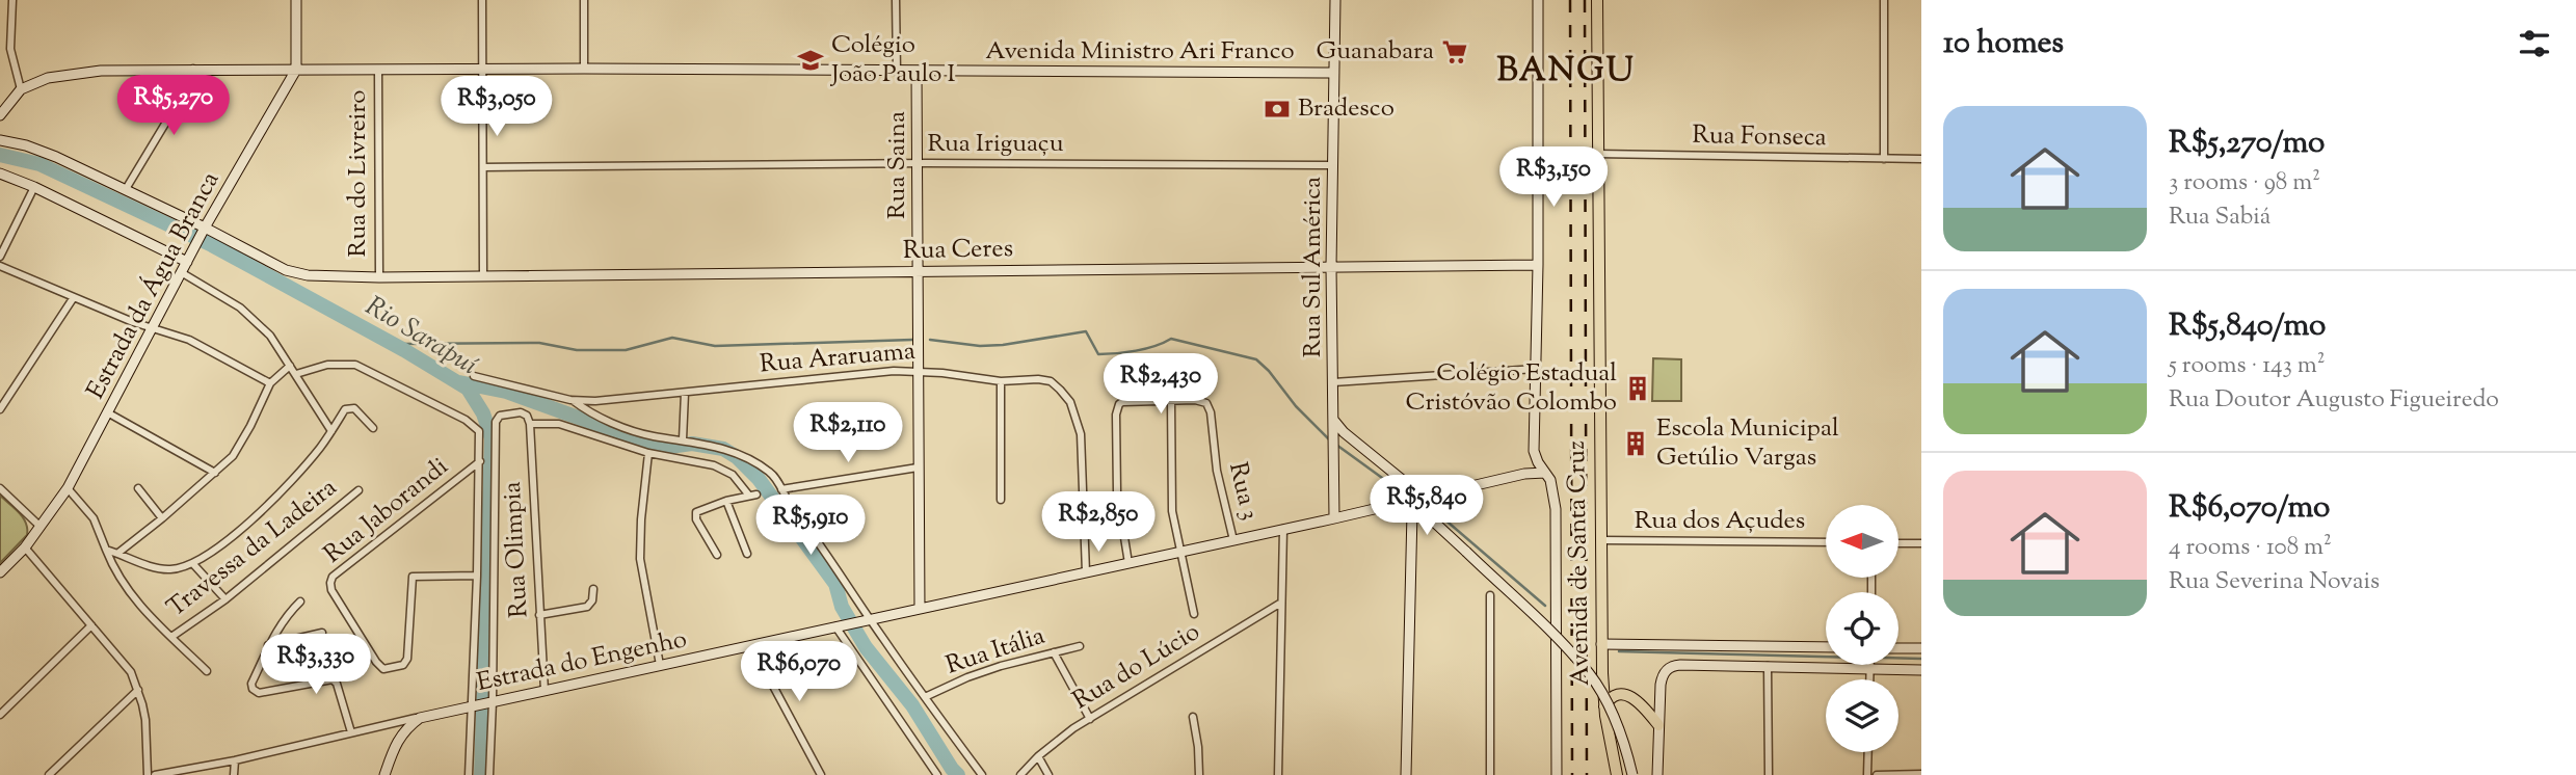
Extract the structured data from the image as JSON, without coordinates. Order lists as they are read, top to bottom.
{
  "streets": {
    "main road": ["Avenida de Santa Cruz"],
    "street": [
      "Avenida Ministro Ari Franco",
      "Rua Fonseca",
      "Rua Iriguaçu",
      "Rua Saina",
      "Rua do Livreiro",
      "Rua Ceres",
      "Rua Sul América",
      "Estrada da Água Branca",
      "Rua Araruama",
      "Rua 3",
      "Rua Jaborandi",
      "Rua dos Açudes",
      "Travessa da Ladeira",
      "Rua Olimpia",
      "Rua Itália",
      "Estrada do Engenho",
      "Rua do Lúcio"
    ]
  },
  "crossings": [
    ["Avenida Ministro Ari Franco", "Rua Saina"],
    ["Avenida Ministro Ari Franco", "Rua do Livreiro"],
    ["Avenida Ministro Ari Franco", "Rua Sul América"],
    ["Avenida Ministro Ari Franco", "Estrada da Água Branca"],
    ["Rua Fonseca", "Avenida de Santa Cruz"],
    ["Rua Iriguaçu", "Rua Saina"],
    ["Rua Iriguaçu", "Rua Sul América"],
    ["Rua Saina", "Rua Ceres"],
    ["Rua Saina", "Rua Araruama"],
    ["Rua Saina", "Estrada do Engenho"],
    ["Rua do Livreiro", "Rua Ceres"],
    ["Rua Ceres", "Rua Sul América"],
    ["Rua Ceres", "Estrada da Água Branca"],
    ["Rua Sul América", "Estrada do Engenho"],
    ["Rua Araruama", "Estrada do Engenho"],
    ["Rua 3", "Estrada do Engenho"],
    ["Rua dos Açudes", "Avenida de Santa Cruz"],
    ["Rua Olimpia", "Estrada do Engenho"]
  ],
  "districts": ["BANGU"],
  "water": ["Rio Sarapuí"],
  "places": {
    "supermarket": ["Guanabara"],
    "school or university": ["Colégio João Paulo I"],
    "bank": ["Bradesco"],
    "building": ["Colégio Estadual Cristóvão Colombo", "Escola Municipal Getúlio Vargas"]
  },
  "north": "left",
  "page": {
    "heading": "10 homes",
    "price": [
      "R$5,270",
      "R$3,050",
      "R$3,150",
      "R$2,430",
      "R$2,110",
      "R$5,840",
      "R$2,850",
      "R$5,910",
      "R$3,330",
      "R$6,070"
    ],
    "list": [
      {
        "name": "R$5,270/mo",
        "note": "3 rooms · 98 m² · Rua Sabiá"
      },
      {
        "name": "R$5,840/mo",
        "note": "5 rooms · 143 m² · Rua Doutor Augusto Figueiredo"
      },
      {
        "name": "R$6,070/mo",
        "note": "4 rooms · 108 m² · Rua Severina Novais"
      }
    ]
  }
}
